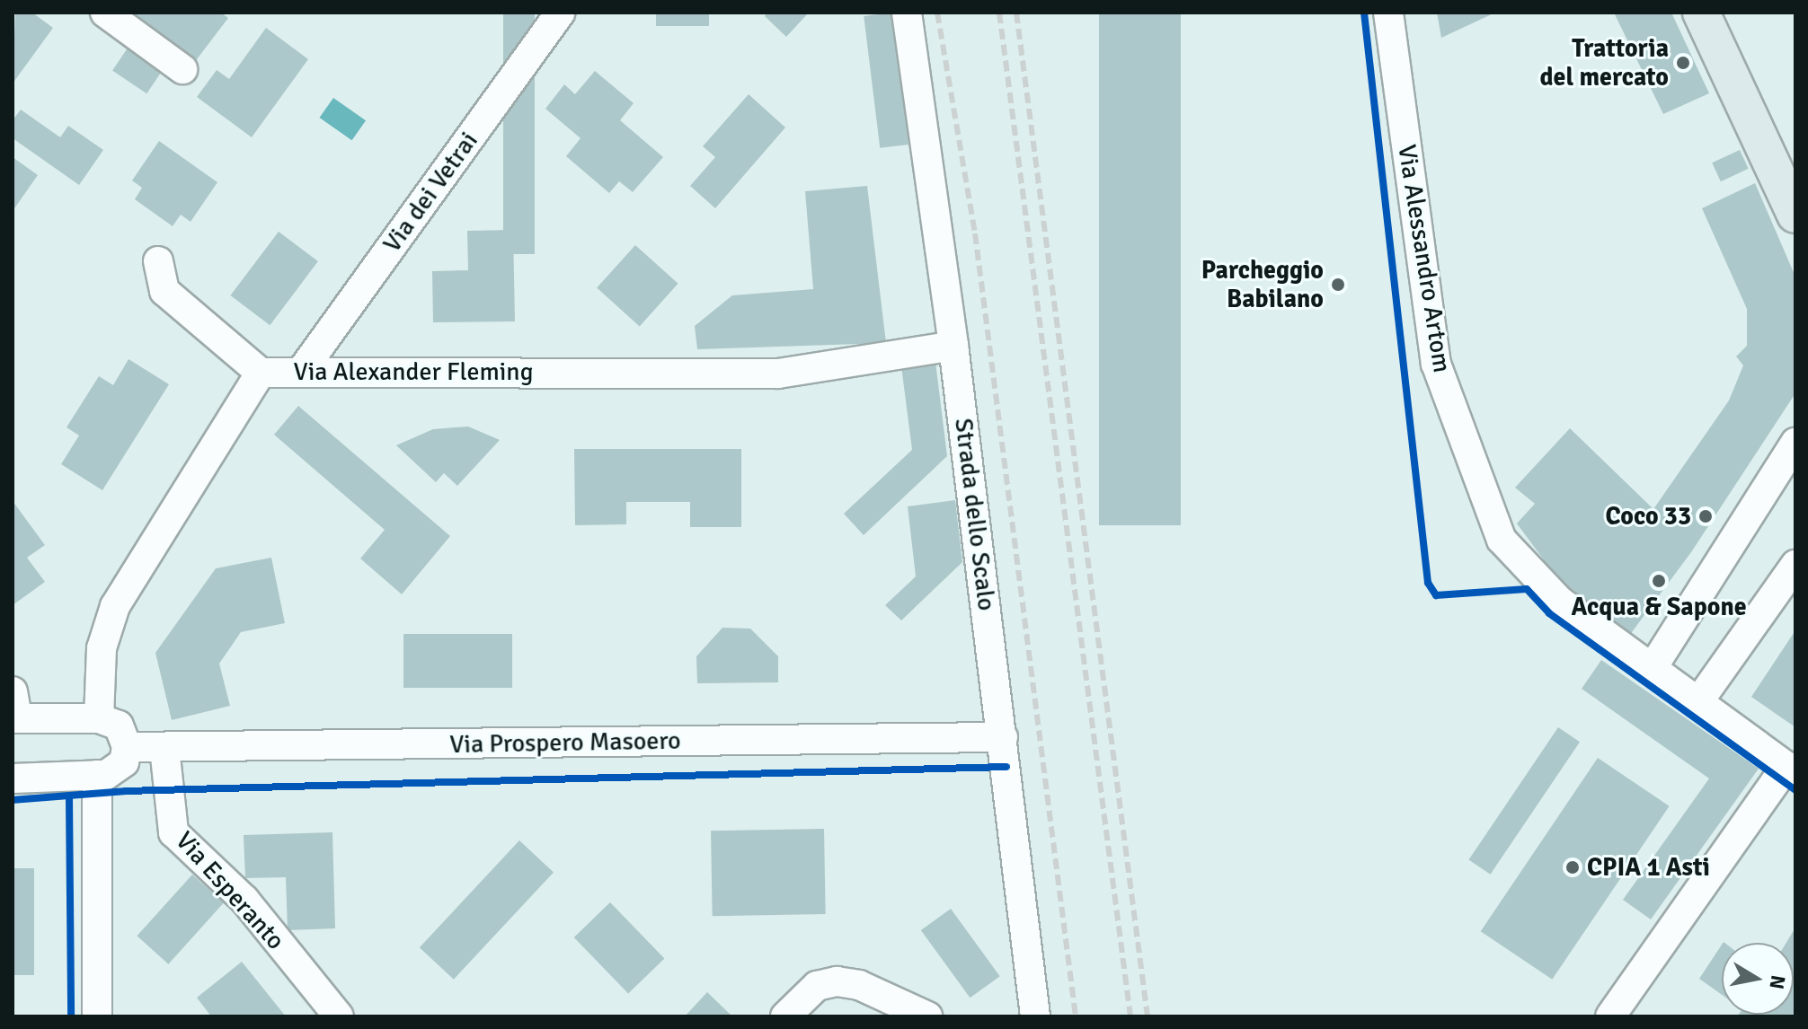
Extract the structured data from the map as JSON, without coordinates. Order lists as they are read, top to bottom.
{
  "streets": {
    "street": [
      "Via dei Vetrai",
      "Via Alessandro Artom",
      "Via Alexander Fleming",
      "Strada dello Scalo",
      "Via Prospero Masoero",
      "Via Esperanto"
    ]
  },
  "crossings": [
    ["Via dei Vetrai", "Via Alexander Fleming"],
    ["Via Alexander Fleming", "Strada dello Scalo"],
    ["Strada dello Scalo", "Via Prospero Masoero"],
    ["Via Prospero Masoero", "Via Esperanto"]
  ],
  "places": [
    "Trattoria del mercato",
    "Parcheggio Babilano",
    "Coco 33",
    "Acqua & Sapone",
    "CPIA 1 Asti"
  ],
  "north": "right"
}
